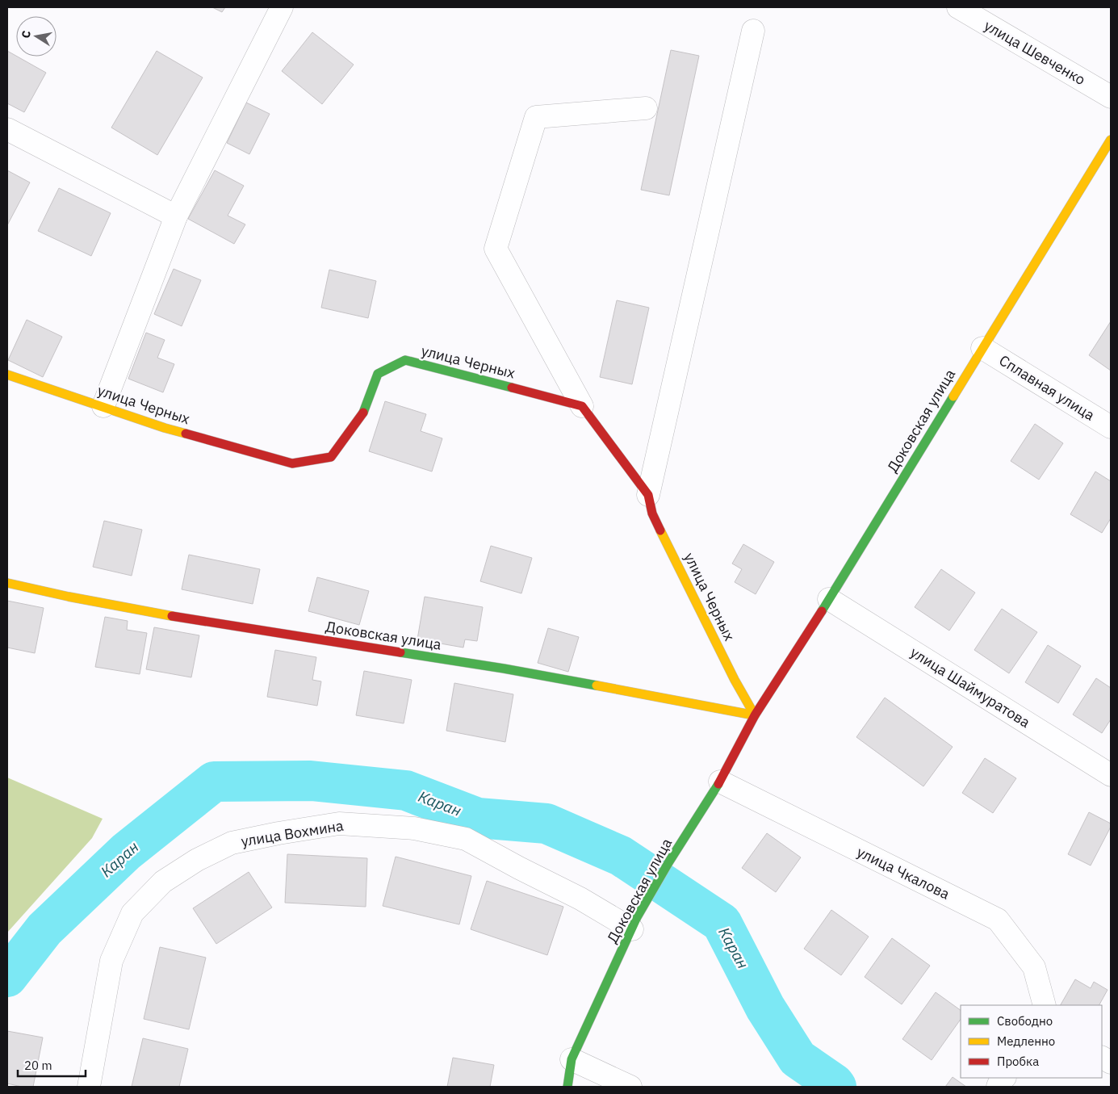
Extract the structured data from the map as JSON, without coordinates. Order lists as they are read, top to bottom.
{
  "streets": {
    "street": [
      "улица Шевченко",
      "улица Черных",
      "Сплавная улица",
      "Доковская улица",
      "улица Шаймуратова",
      "улица Вохмина",
      "улица Чкалова"
    ]
  },
  "crossings": [
    ["улица Черных", "Доковская улица"],
    ["Сплавная улица", "Доковская улица"],
    ["Доковская улица", "улица Шаймуратова"],
    ["Доковская улица", "улица Вохмина"],
    ["Доковская улица", "улица Чкалова"]
  ],
  "water": ["Каран"],
  "legend": ["Свободно", "Медленно", "Пробка"],
  "scale_bar": "20 m",
  "north": "left"
}
